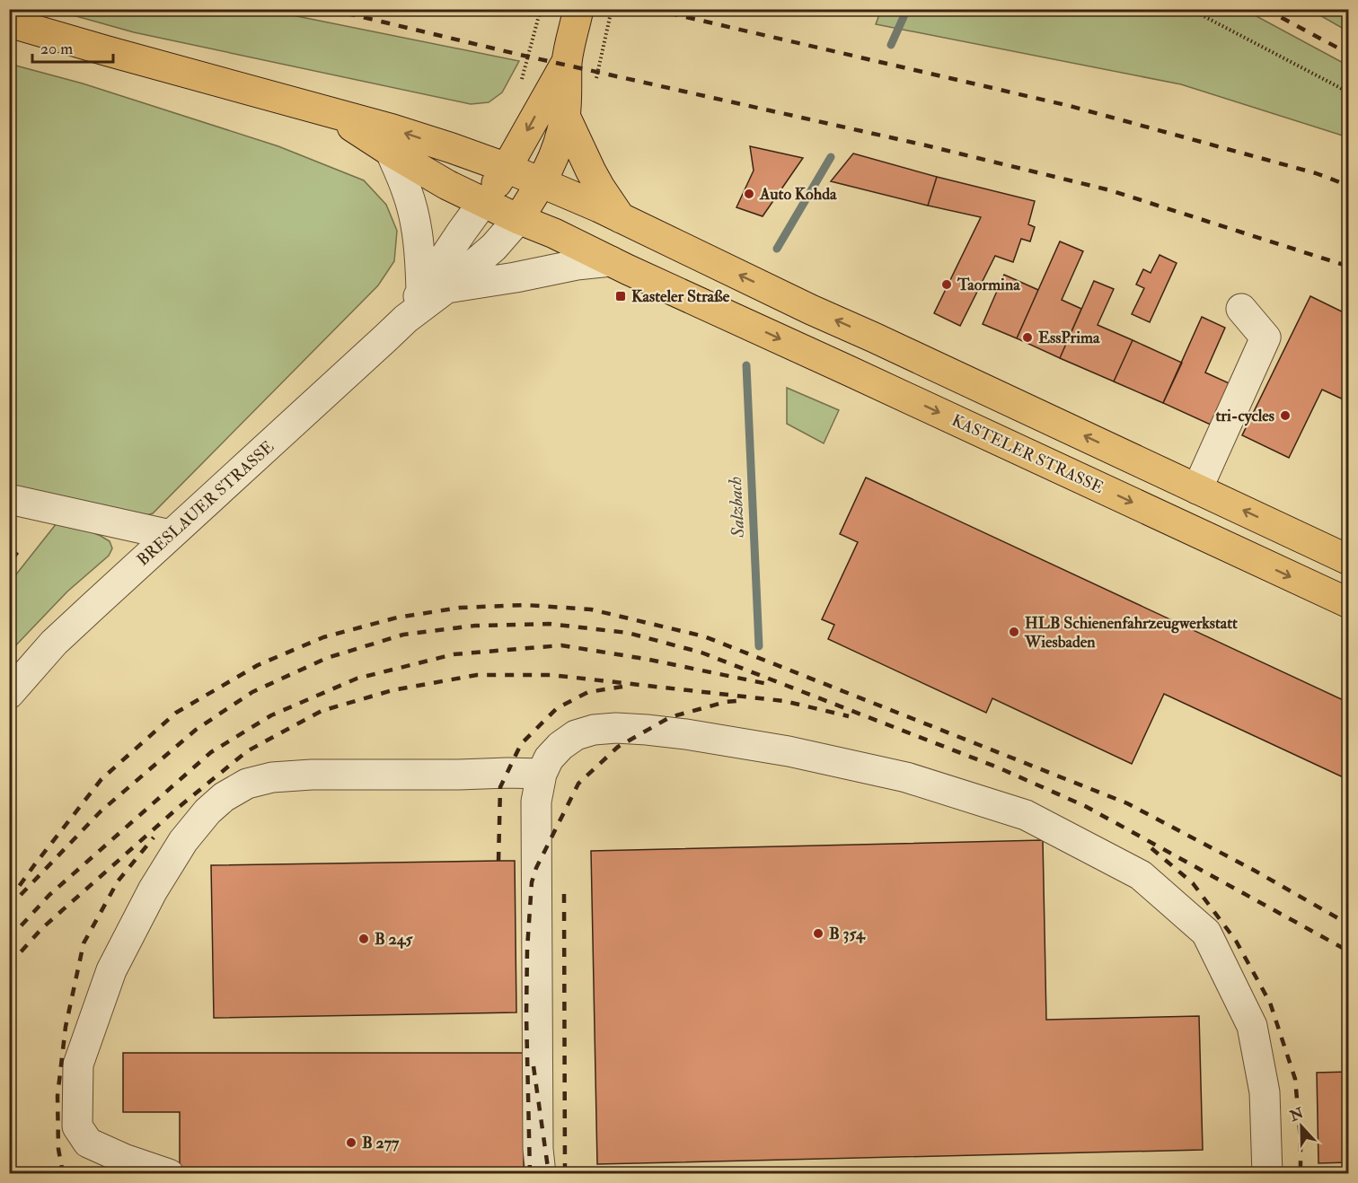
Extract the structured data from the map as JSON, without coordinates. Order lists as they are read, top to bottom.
{
  "streets": {
    "main road": ["KASTELER STRASSE"],
    "street": ["BRESLAUER STRASSE"]
  },
  "crossings": [
    ["KASTELER STRASSE", "BRESLAUER STRASSE"]
  ],
  "water": ["Salzbach"],
  "places": {
    "other": [
      "Auto Kohda",
      "Taormina",
      "EssPrima",
      "tri-cycles",
      "HLB Schienenfahrzeugwerkstatt Wiesbaden",
      "B 354",
      "B 245",
      "B 277"
    ],
    "transit": ["Kasteler Straße"]
  },
  "scale_bar": "20 m",
  "north": "top"
}
